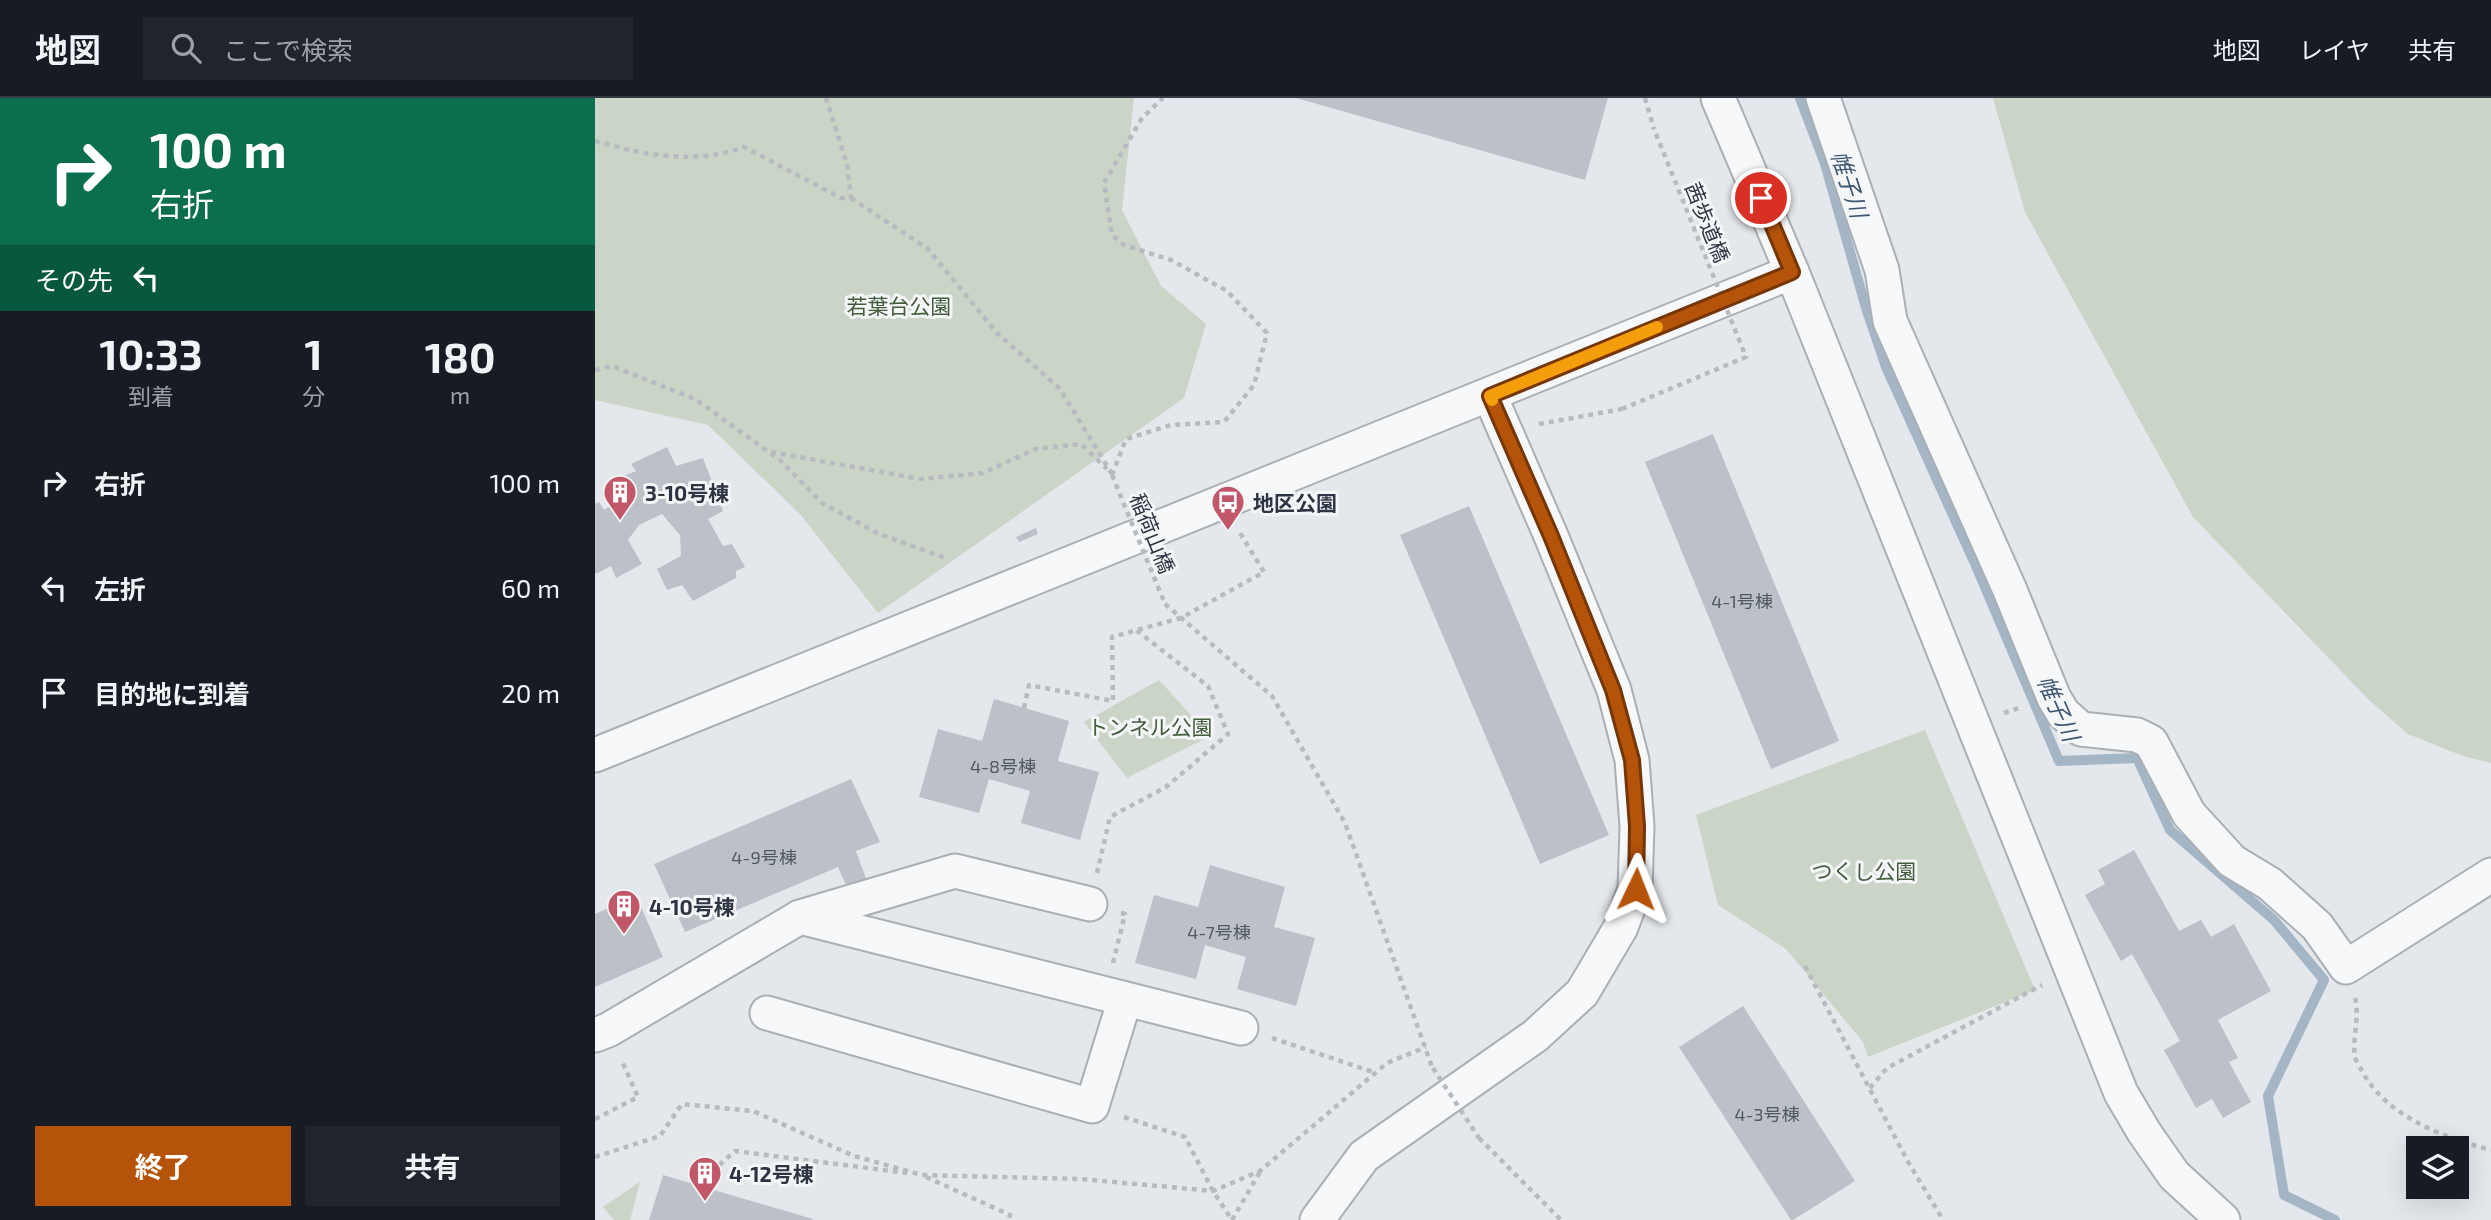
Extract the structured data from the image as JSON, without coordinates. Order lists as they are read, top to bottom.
{
  "streets": {
    "path": ["茜歩道橋", "稲荷山橋"]
  },
  "water": ["帷子川"],
  "parks": ["若葉台公園", "トンネル公園", "つくし公園"],
  "places": {
    "building": ["3-10号棟", "4-10号棟", "4-12号棟"],
    "bus stop": ["地区公園"]
  },
  "house_numbers": [
    "4-1号棟",
    "4-8号棟",
    "4-9号棟",
    "4-7号棟",
    "4-3号棟"
  ],
  "page": {
    "header": "地図",
    "search": "ここで検索",
    "nav": ["地図", "レイヤ", "共有"],
    "turn": ["100 m", "右折"],
    "then": "その先",
    "eta": [
      "10:33",
      "到着",
      "1",
      "分",
      "180",
      "m"
    ],
    "list": [
      {
        "name": "右折",
        "value": "100 m"
      },
      {
        "name": "左折",
        "value": "60 m"
      },
      {
        "name": "目的地に到着",
        "value": "20 m"
      }
    ],
    "buttons": ["終了", "共有"]
  }
}
